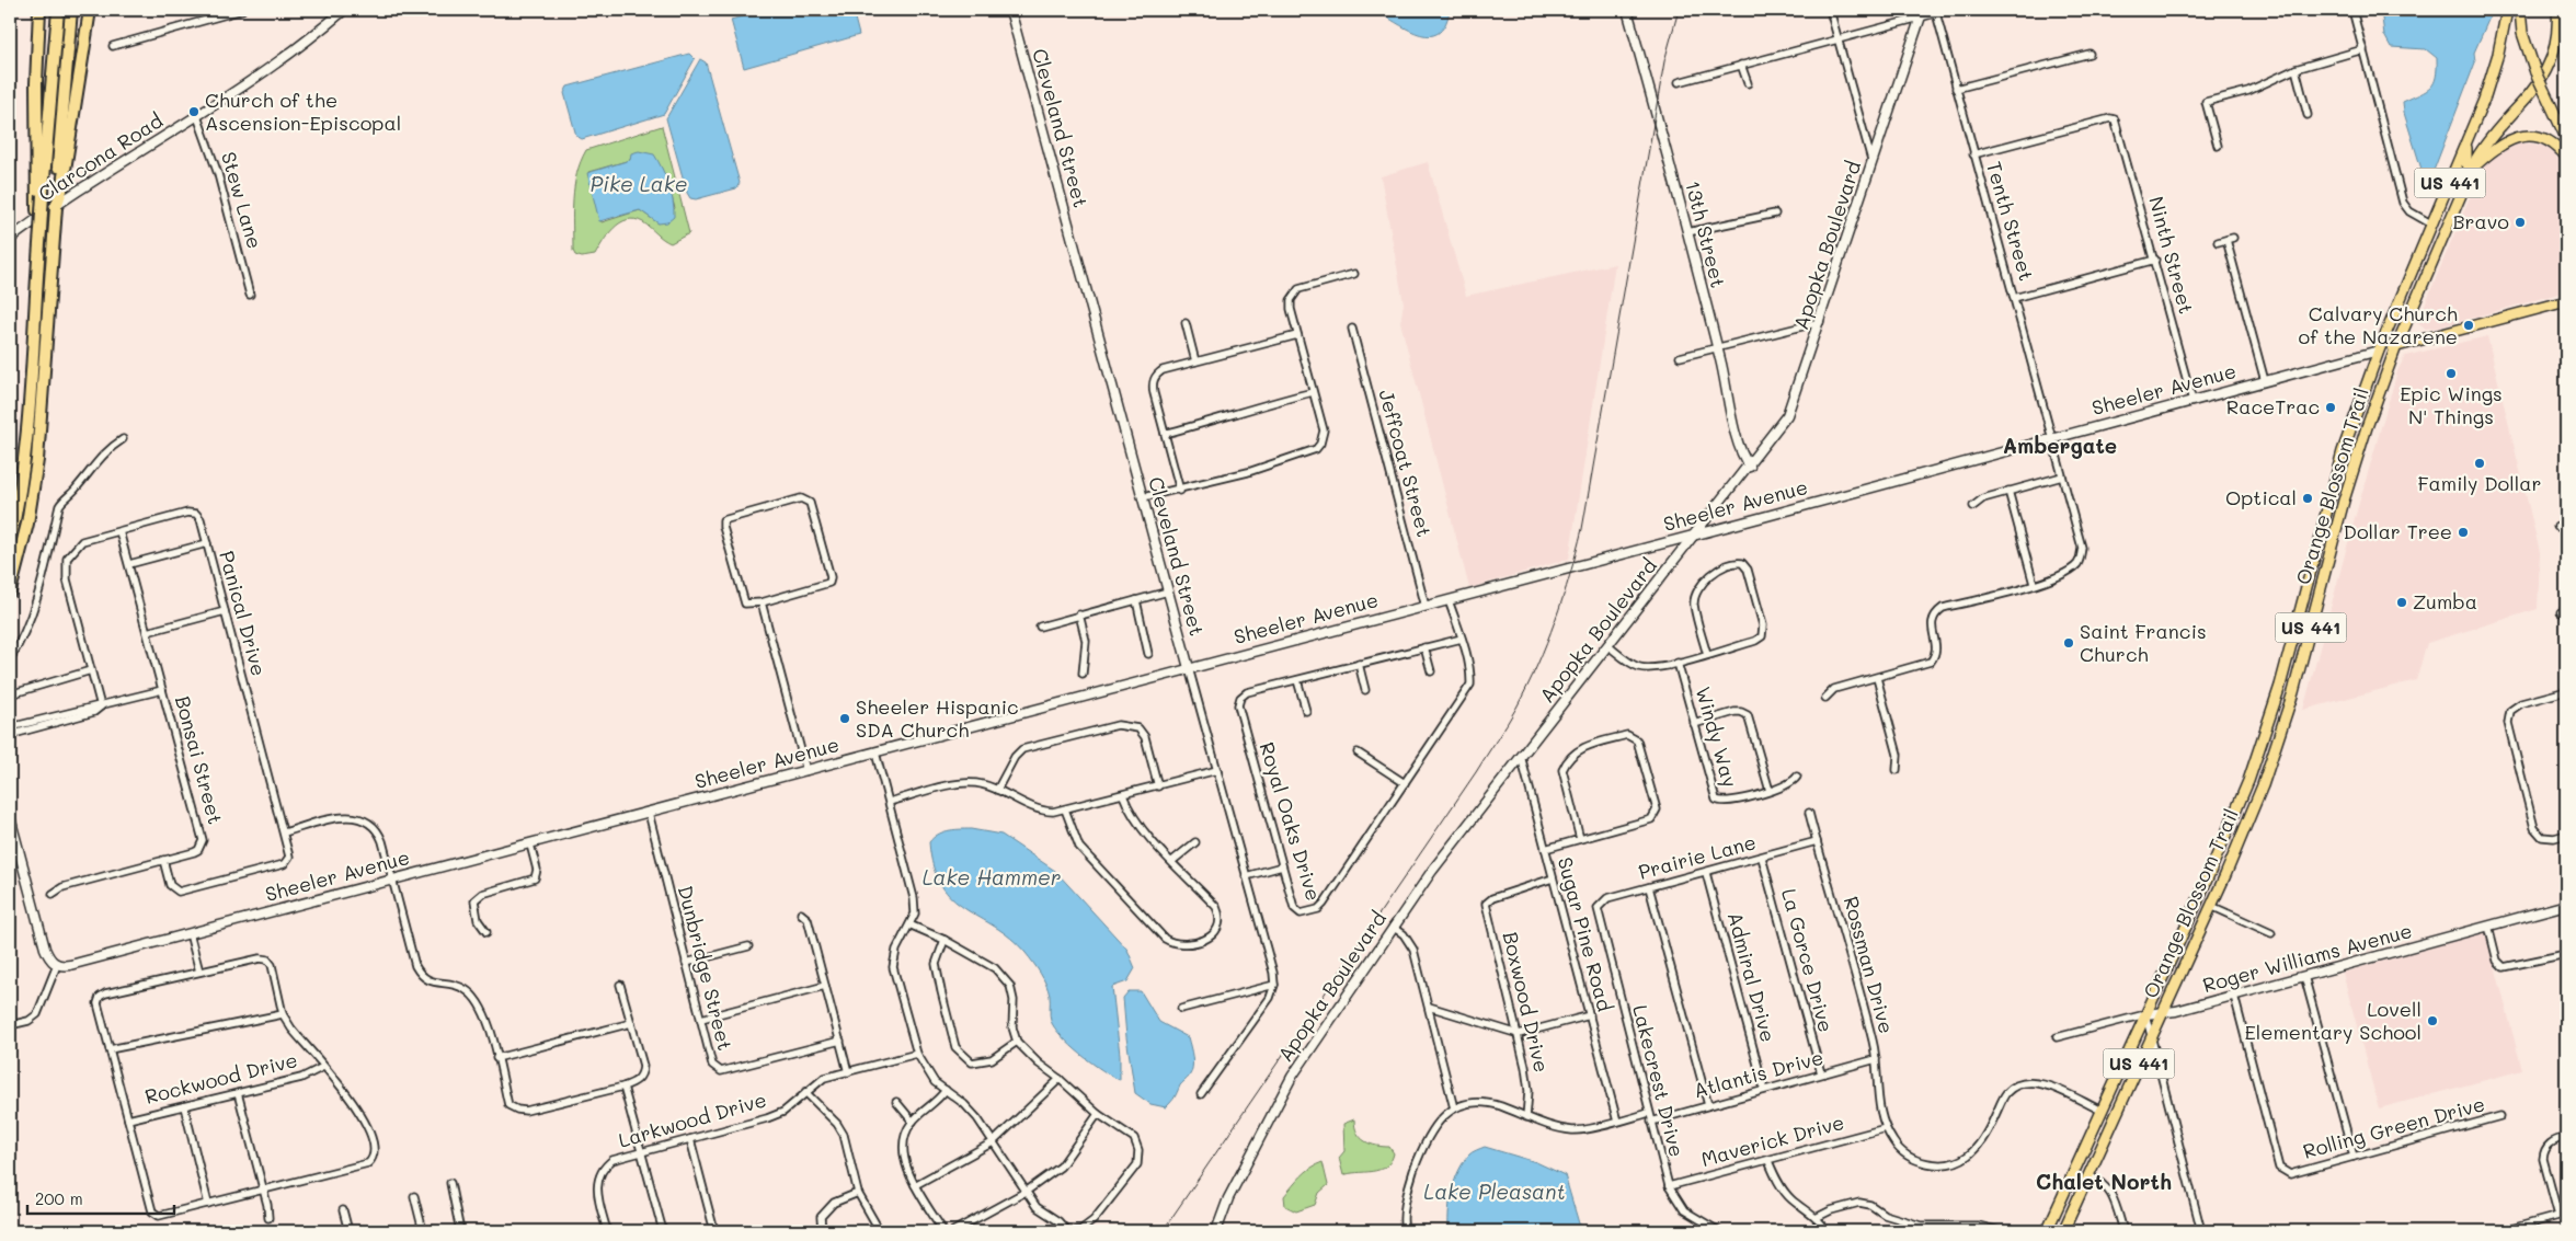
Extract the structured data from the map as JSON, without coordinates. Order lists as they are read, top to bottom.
{
  "streets": {
    "main road": ["US 441", "Sheeler Avenue", "Orange Blossom Trail"],
    "street": [
      "Cleveland Street",
      "Clarcona Road",
      "Stew Lane",
      "Tenth Street",
      "13th Street",
      "Apopka Boulevard",
      "Ninth Street",
      "Jeffcoat Street",
      "Panical Drive",
      "Windy Way",
      "Bonsai Street",
      "Royal Oaks Drive",
      "Prairie Lane",
      "Sugar Pine Road",
      "Roger Williams Avenue",
      "La Gorce Drive",
      "Rossman Drive",
      "Dunbridge Street",
      "Admiral Drive",
      "Boxwood Drive",
      "Atlantis Drive",
      "Rockwood Drive",
      "Lakecrest Drive",
      "Larkwood Drive",
      "Rolling Green Drive",
      "Maverick Drive"
    ]
  },
  "crossings": [
    ["Cleveland Street", "Sheeler Avenue"],
    ["Clarcona Road", "Stew Lane"],
    ["Tenth Street", "Ninth Street"],
    ["Tenth Street", "Sheeler Avenue"],
    ["13th Street", "Apopka Boulevard"],
    ["Apopka Boulevard", "Sheeler Avenue"],
    ["Apopka Boulevard", "Sugar Pine Road"],
    ["Ninth Street", "Sheeler Avenue"],
    ["Sheeler Avenue", "Jeffcoat Street"],
    ["Sheeler Avenue", "Orange Blossom Trail"],
    ["Sheeler Avenue", "Royal Oaks Drive"],
    ["Sheeler Avenue", "Dunbridge Street"],
    ["Orange Blossom Trail", "Roger Williams Avenue"],
    ["Panical Drive", "Bonsai Street"],
    ["Prairie Lane", "La Gorce Drive"],
    ["Prairie Lane", "Rossman Drive"],
    ["Prairie Lane", "Admiral Drive"],
    ["Prairie Lane", "Lakecrest Drive"],
    ["Sugar Pine Road", "Boxwood Drive"],
    ["Roger Williams Avenue", "Rolling Green Drive"],
    ["La Gorce Drive", "Atlantis Drive"],
    ["Rossman Drive", "Atlantis Drive"],
    ["Rossman Drive", "Maverick Drive"],
    ["Admiral Drive", "Atlantis Drive"],
    ["Atlantis Drive", "Lakecrest Drive"],
    ["Lakecrest Drive", "Maverick Drive"]
  ],
  "districts": ["Ambergate", "Chalet North"],
  "water": ["Pike Lake", "Lake Hammer", "Lake Pleasant"],
  "places": [
    "Church of the Ascension-Episcopal",
    "Bravo",
    "Calvary Church of the Nazarene",
    "Epic Wings N' Things",
    "RaceTrac",
    "Family Dollar",
    "Optical",
    "Dollar Tree",
    "Zumba",
    "Saint Francis Church",
    "Sheeler Hispanic SDA Church",
    "Lovell Elementary School"
  ],
  "scale_bar": "200 m"
}
